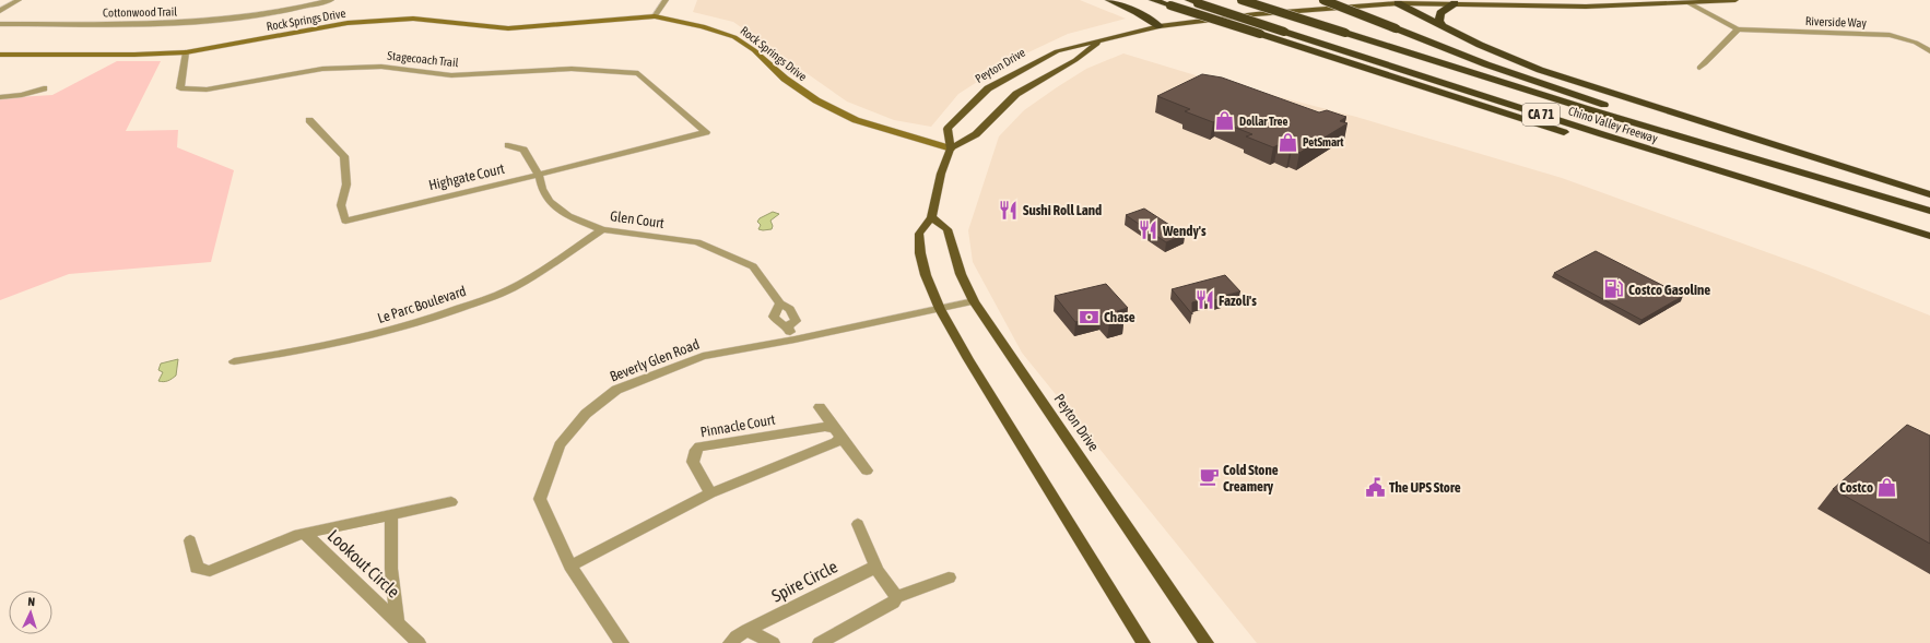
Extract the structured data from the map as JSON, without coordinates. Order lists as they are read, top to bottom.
{
  "streets": {
    "highway": ["CA 71", "Chino Valley Freeway"],
    "main road": ["Peyton Drive"],
    "street": [
      "Cottonwood Trail",
      "Rock Springs Drive",
      "Riverside Way",
      "Stagecoach Trail",
      "Highgate Court",
      "Glen Court",
      "Le Parc Boulevard",
      "Beverly Glen Road",
      "Pinnacle Court",
      "Lookout Circle",
      "Spire Circle"
    ]
  },
  "crossings": [
    ["Rock Springs Drive", "Stagecoach Trail"],
    ["Rock Springs Drive", "Peyton Drive"],
    ["Stagecoach Trail", "Highgate Court"],
    ["Peyton Drive", "Beverly Glen Road"],
    ["Highgate Court", "Glen Court"],
    ["Glen Court", "Le Parc Boulevard"],
    ["Glen Court", "Beverly Glen Road"]
  ],
  "places": {
    "shop": ["Dollar Tree", "PetSmart", "Costco"],
    "restaurant": ["Sushi Roll Land", "Wendy's", "Fazoli's"],
    "fuel station": ["Costco Gasoline"],
    "bank": ["Chase"],
    "cafe": ["Cold Stone Creamery"],
    "public building": ["The UPS Store"]
  },
  "north": "top"
}
